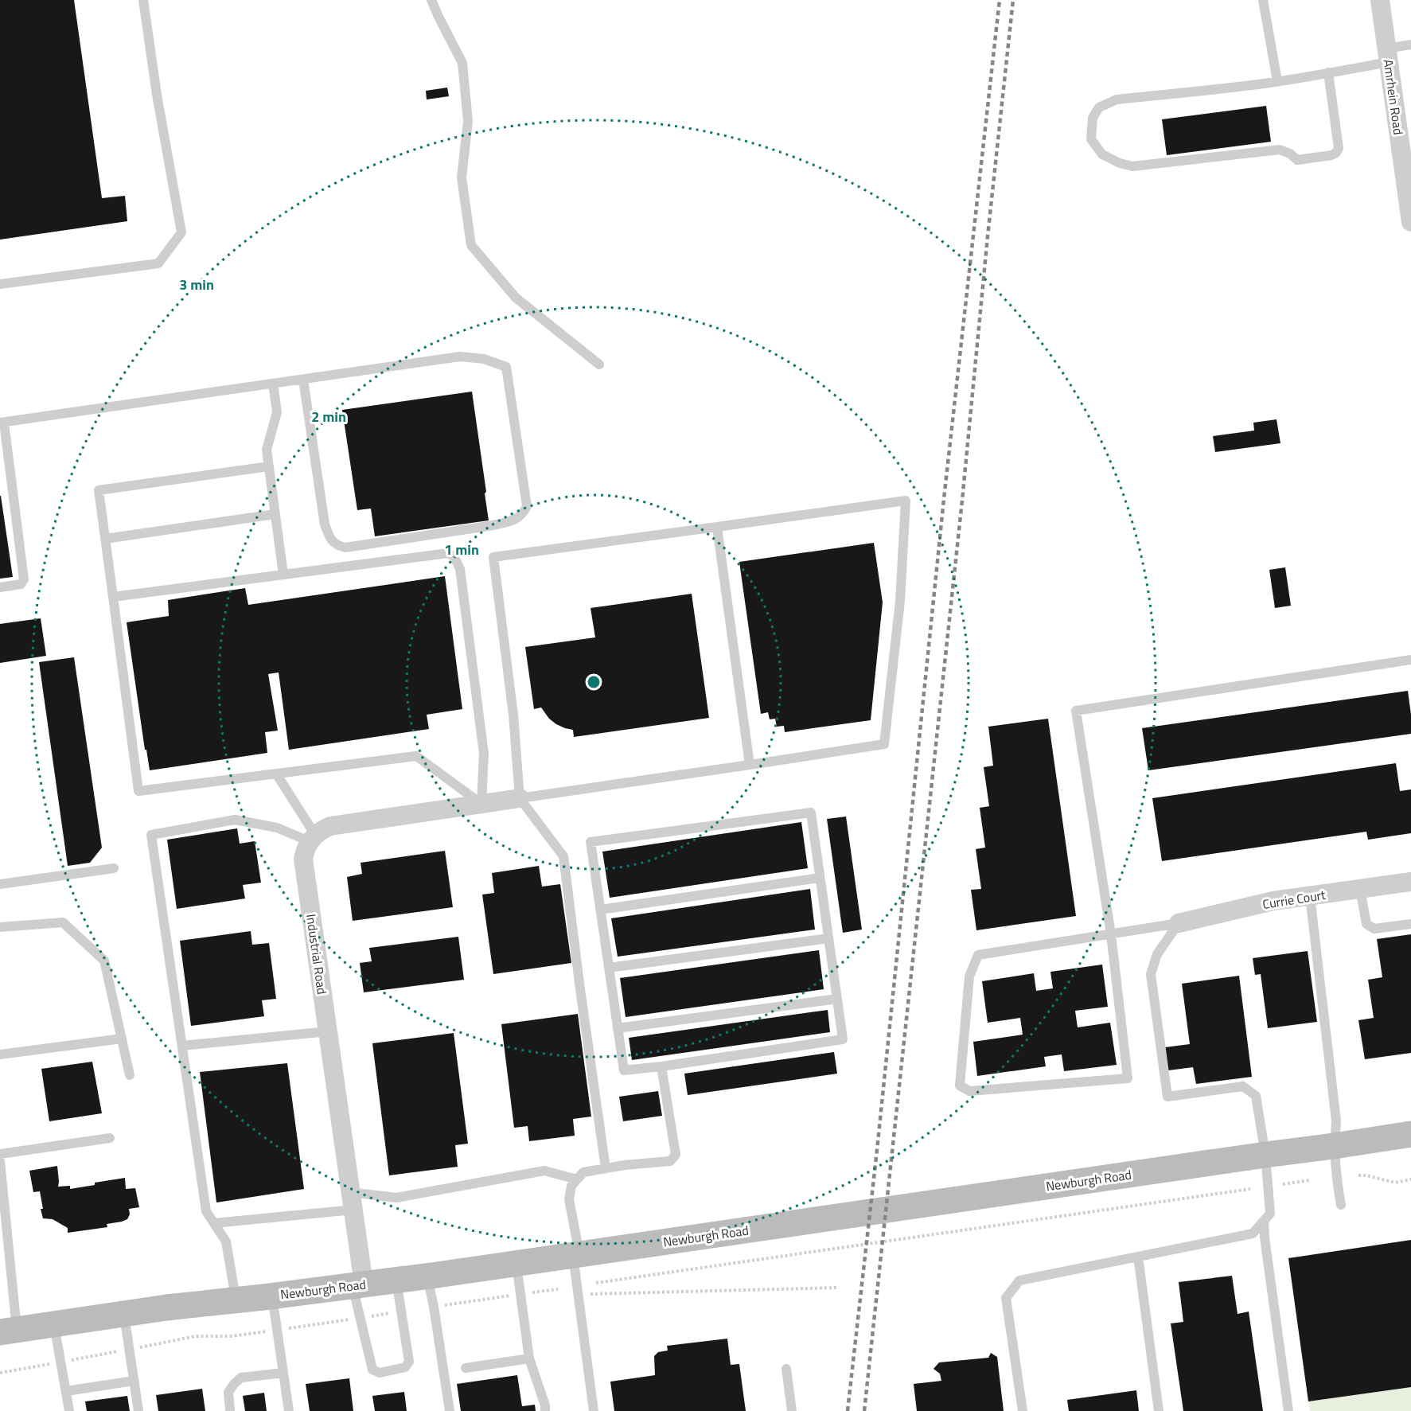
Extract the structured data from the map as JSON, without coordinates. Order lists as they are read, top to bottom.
{
  "streets": {
    "main road": ["Newburgh Road"],
    "street": ["Amrhein Road", "Currie Court", "Industrial Road"]
  },
  "crossings": [
    ["Industrial Road", "Newburgh Road"]
  ],
  "rings": ["3 min", "2 min", "1 min"]
}
